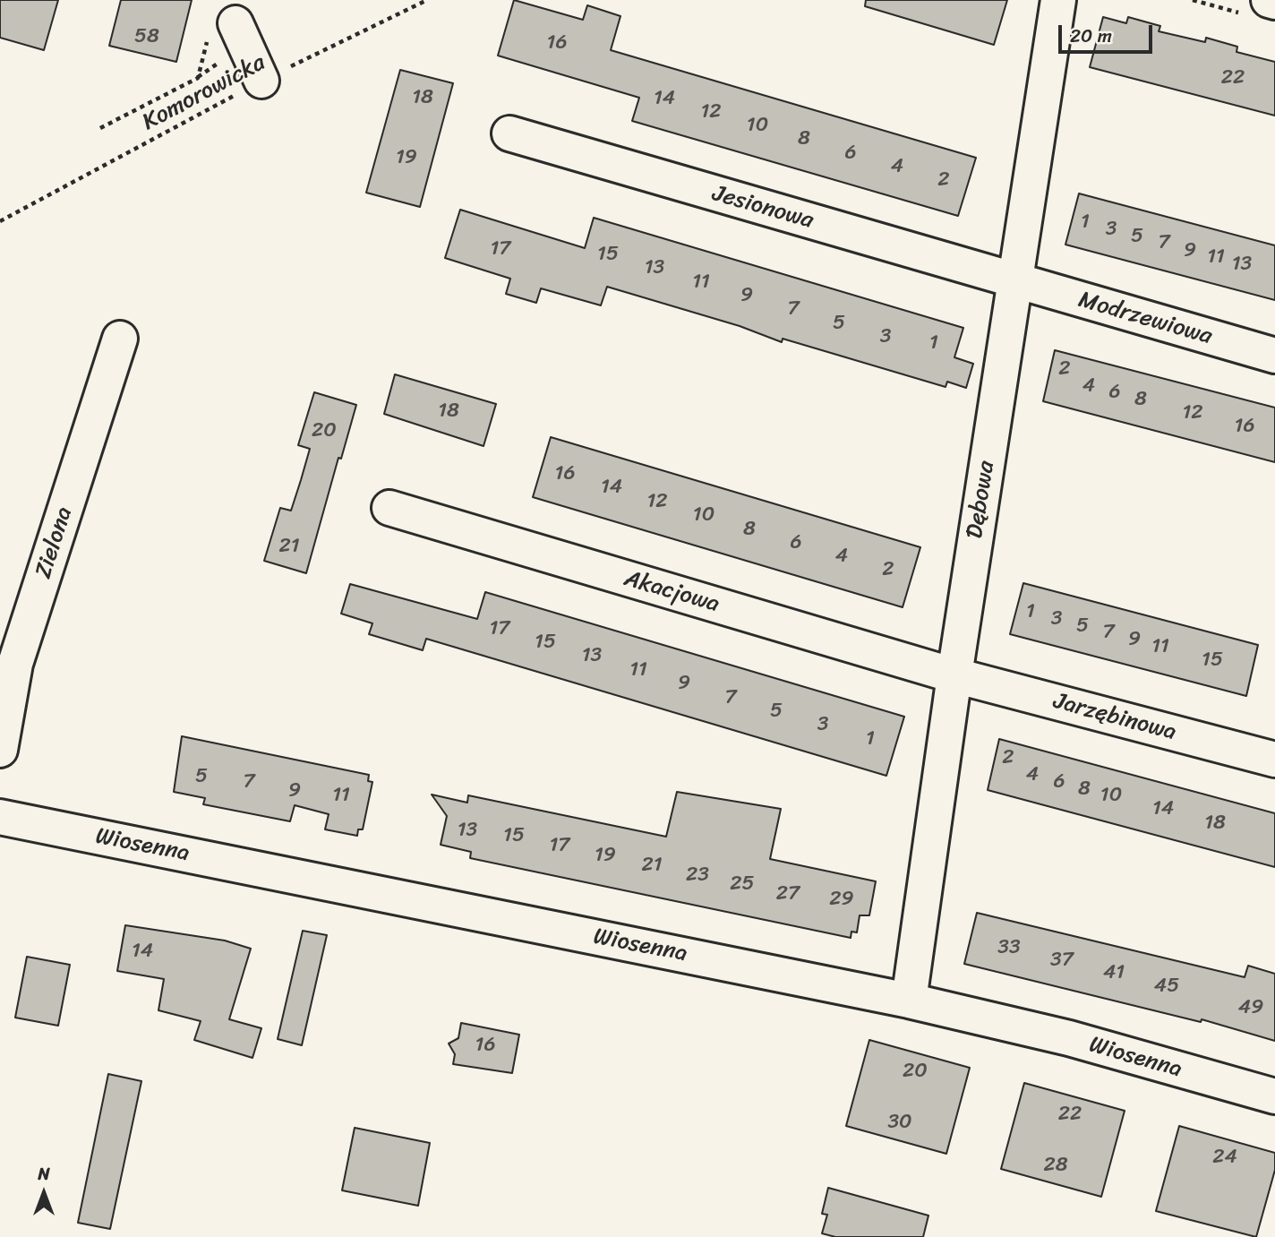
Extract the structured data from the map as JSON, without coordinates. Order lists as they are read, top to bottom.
{
  "streets": {
    "street": [
      "Jesionowa",
      "Modrzewiowa",
      "Dębowa",
      "Zielona",
      "Akacjowa",
      "Jarzębinowa",
      "Wiosenna"
    ],
    "path": ["Komorowicka"]
  },
  "crossings": [
    ["Jesionowa", "Modrzewiowa"],
    ["Jesionowa", "Dębowa"],
    ["Modrzewiowa", "Dębowa"],
    ["Dębowa", "Akacjowa"],
    ["Dębowa", "Jarzębinowa"],
    ["Dębowa", "Wiosenna"],
    ["Akacjowa", "Jarzębinowa"]
  ],
  "house_numbers": [
    "58",
    "16",
    "22",
    "18",
    "14",
    "12",
    "10",
    "8",
    "6",
    "19",
    "4",
    "2",
    "1",
    "3",
    "5",
    "7",
    "17",
    "9",
    "15",
    "11",
    "13",
    "13",
    "11",
    "9",
    "7",
    "5",
    "3",
    "1",
    "2",
    "4",
    "6",
    "8",
    "18",
    "12",
    "16",
    "20",
    "16",
    "14",
    "12",
    "10",
    "8",
    "6",
    "21",
    "4",
    "2",
    "1",
    "3",
    "5",
    "17",
    "7",
    "9",
    "15",
    "11",
    "13",
    "15",
    "11",
    "9",
    "7",
    "5",
    "3",
    "1",
    "2",
    "4",
    "5",
    "7",
    "6",
    "8",
    "9",
    "11",
    "10",
    "14",
    "18",
    "13",
    "15",
    "17",
    "19",
    "21",
    "23",
    "25",
    "27",
    "29",
    "33",
    "14",
    "37",
    "41",
    "45",
    "49",
    "16",
    "20",
    "22",
    "30",
    "24",
    "28"
  ],
  "scale_bar": "20 m",
  "north": "top"
}
